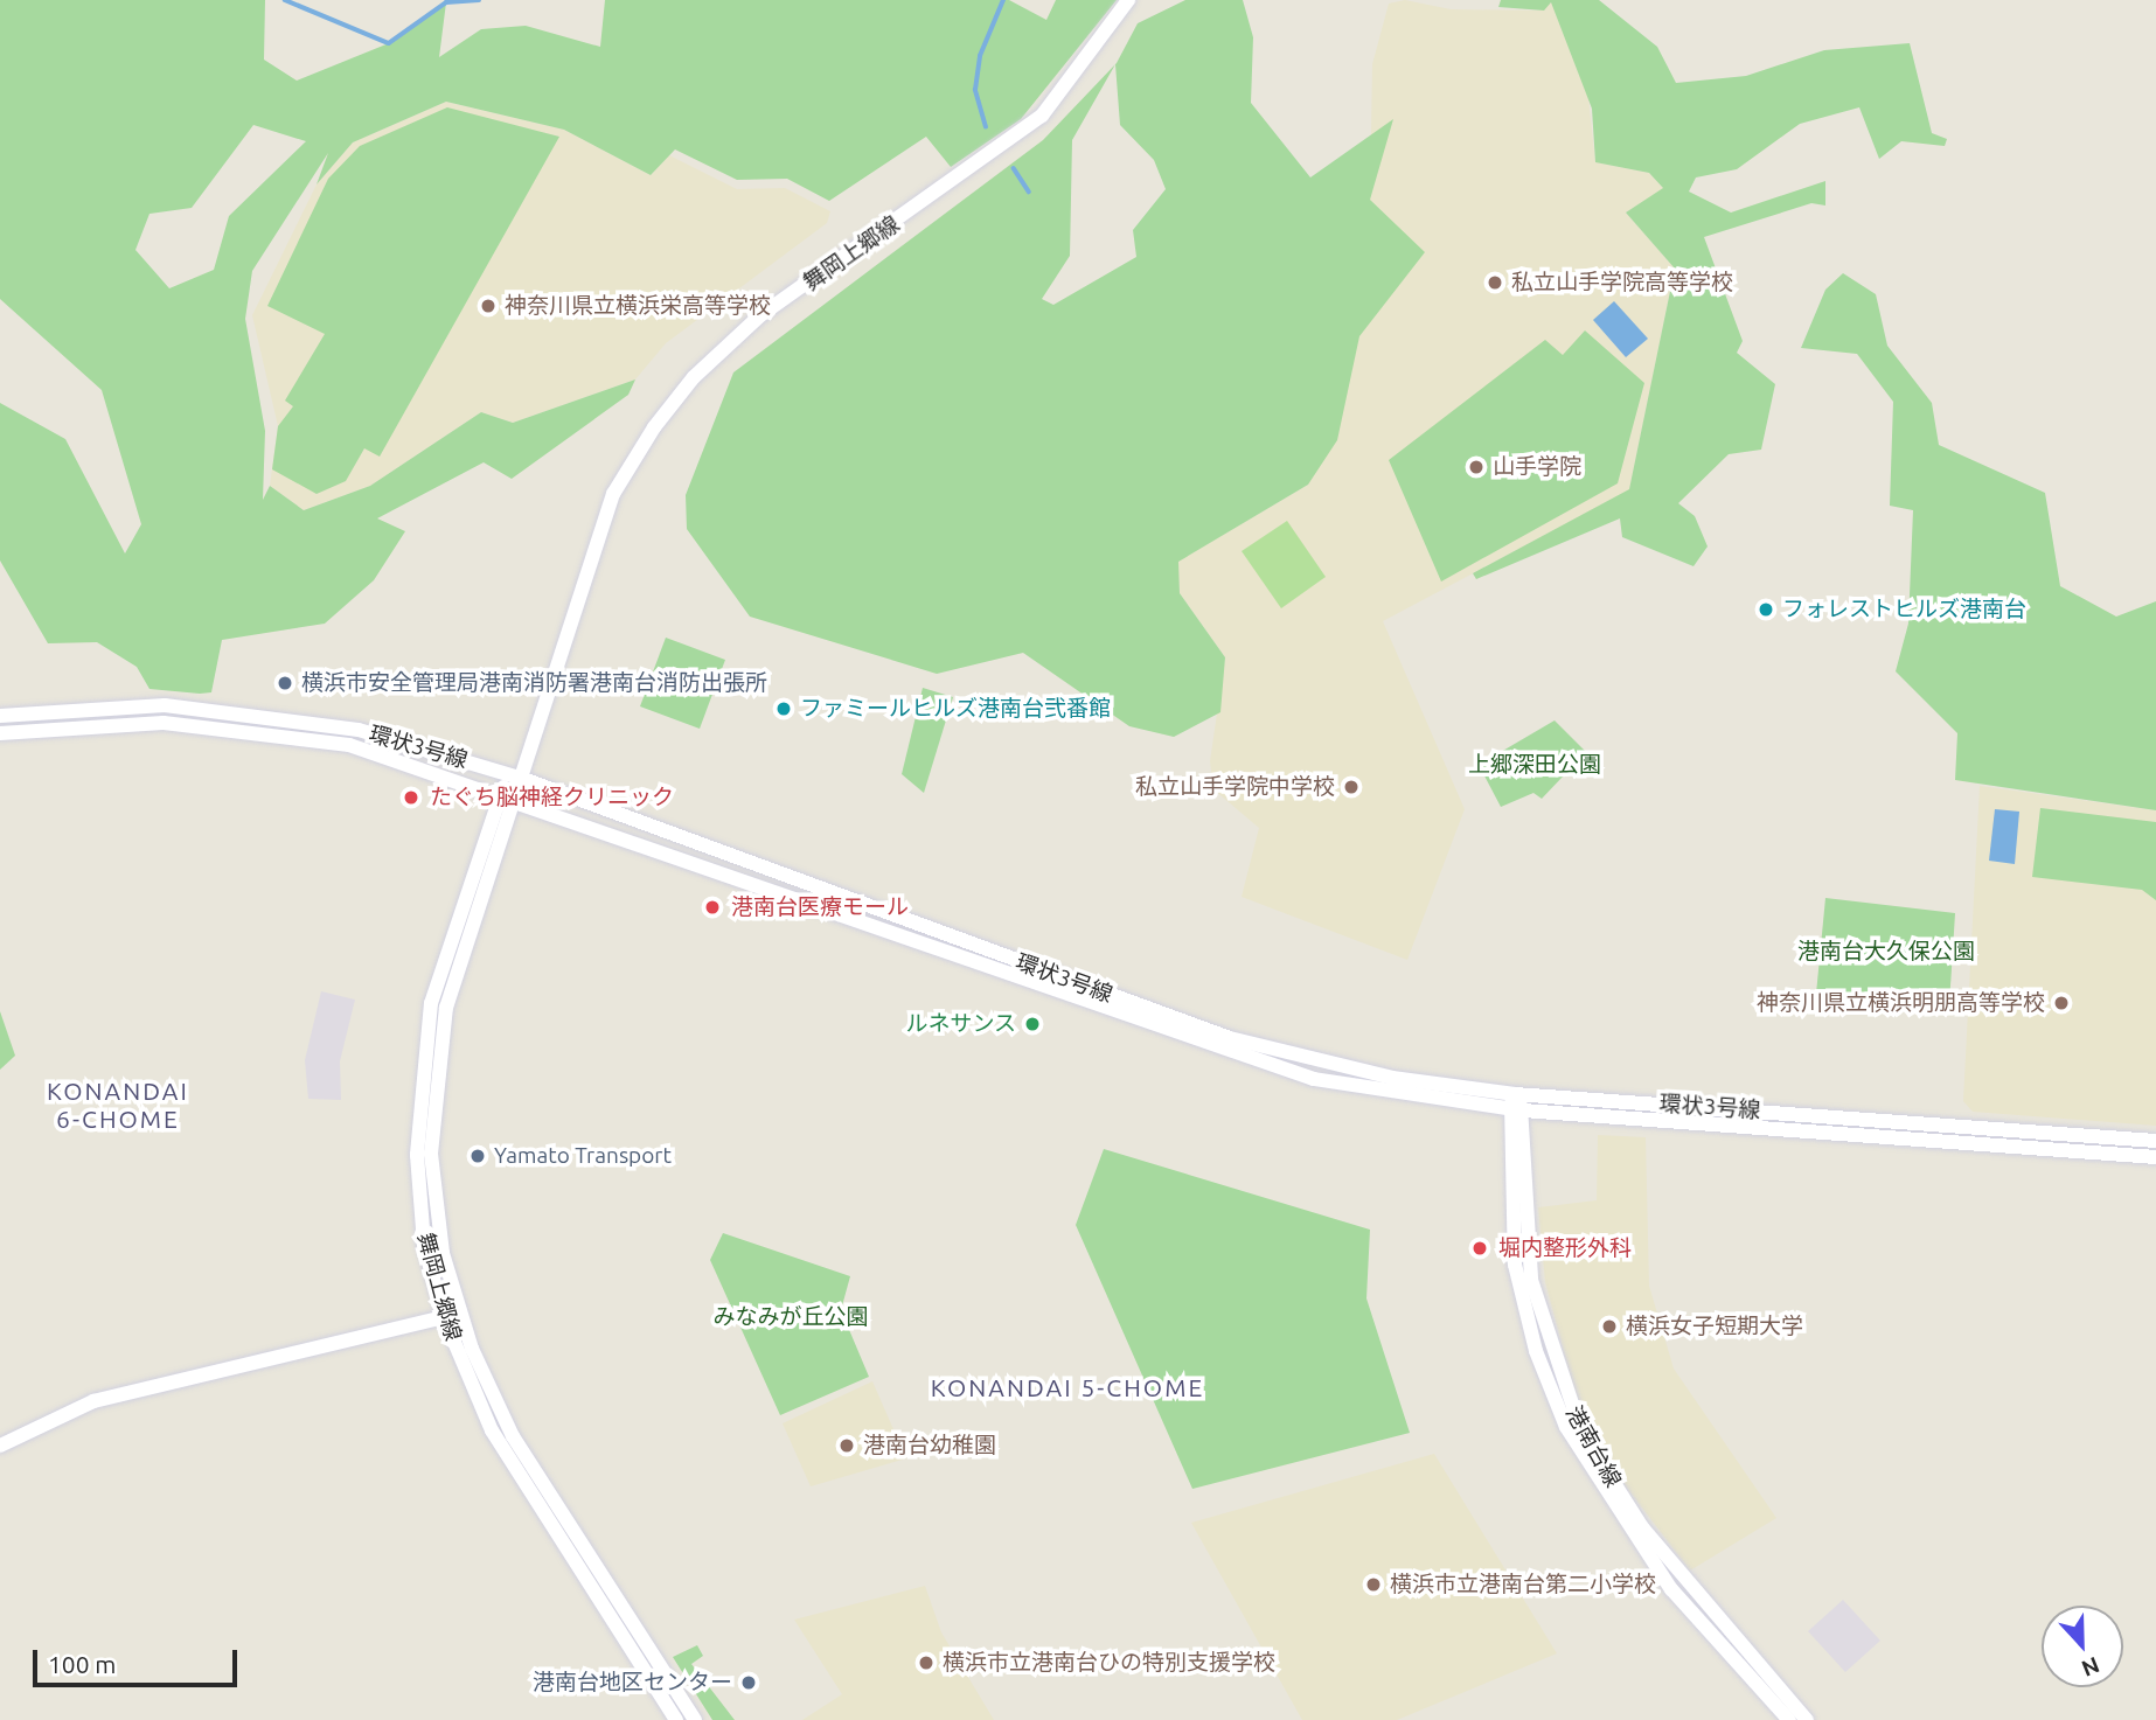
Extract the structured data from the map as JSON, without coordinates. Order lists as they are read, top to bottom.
{
  "streets": {
    "street": ["舞岡上郷線", "環状3号線", "港南台線"]
  },
  "crossings": [
    ["舞岡上郷線", "環状3号線"],
    ["環状3号線", "港南台線"]
  ],
  "districts": ["KONANDAI 6-CHOME", "KONANDAI 5-CHOME"],
  "parks": ["上郷深田公園", "港南台大久保公園", "みなみが丘公園"],
  "places": [
    "私立山手学院高等学校",
    "神奈川県立横浜栄高等学校",
    "山手学院",
    "フォレストヒルズ港南台",
    "横浜市安全管理局港南消防署港南台消防出張所",
    "ファミールヒルズ港南台弐番館",
    "私立山手学院中学校",
    "たぐち脳神経クリニック",
    "港南台医療モール",
    "神奈川県立横浜明朋高等学校",
    "ルネサンス",
    "Yamato Transport",
    "堀内整形外科",
    "横浜女子短期大学",
    "港南台幼稚園",
    "横浜市立港南台第二小学校",
    "横浜市立港南台ひの特別支援学校",
    "港南台地区センター"
  ],
  "scale_bar": "100 m",
  "north": "bottom"
}
